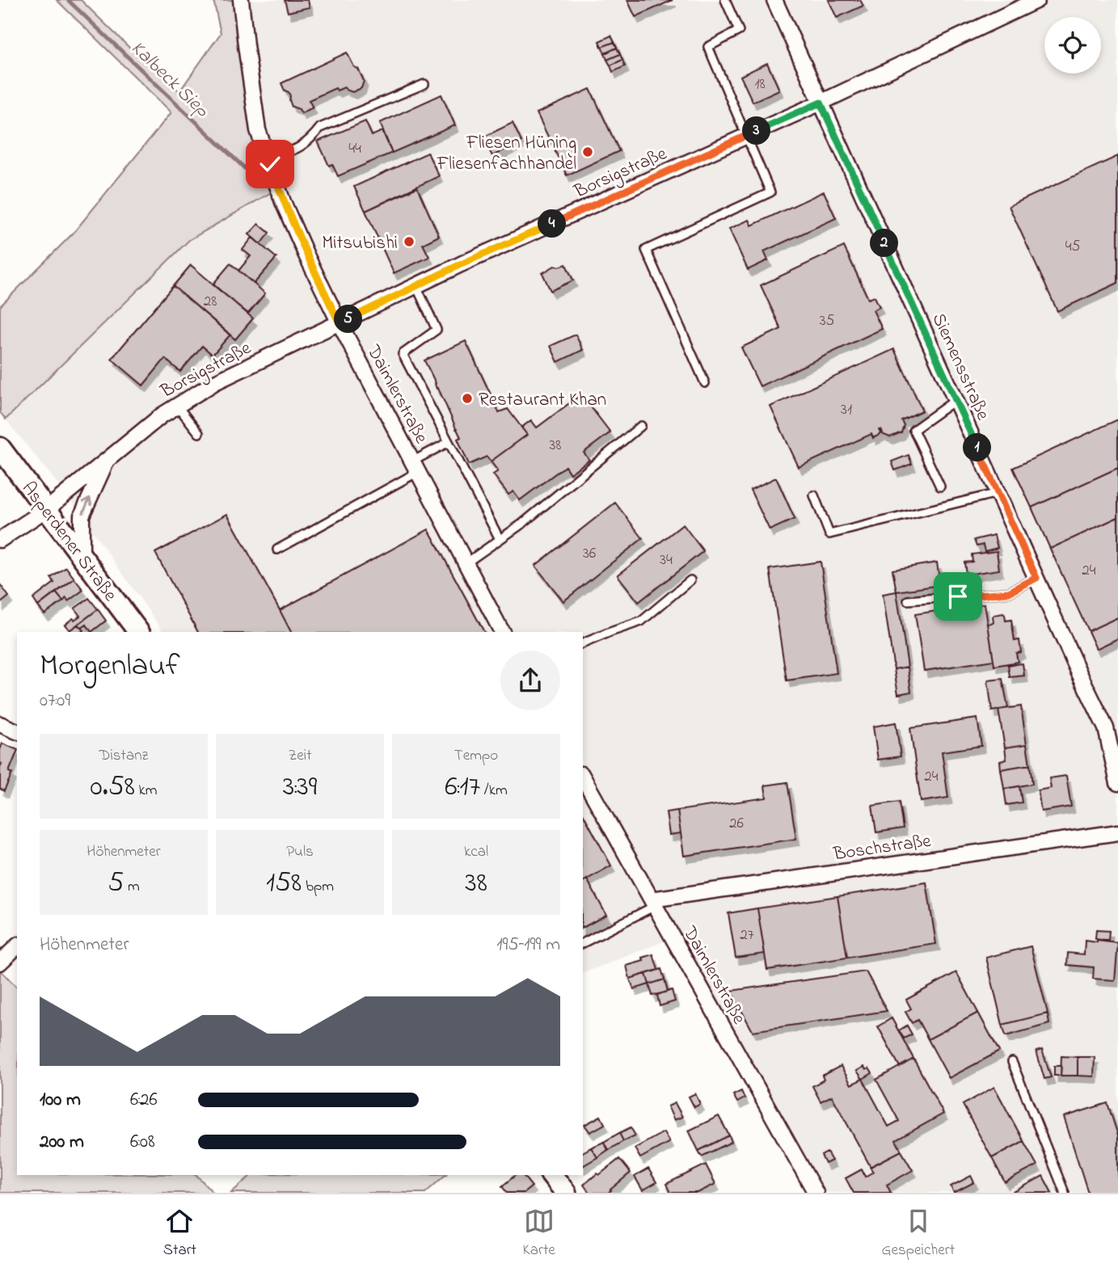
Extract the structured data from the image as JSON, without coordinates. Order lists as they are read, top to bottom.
{
  "streets": {
    "main road": ["Asperdener Straße"],
    "street": [
      "Borsigstraße",
      "Siemensstraße",
      "Daimlerstraße",
      "Boschstraße"
    ]
  },
  "crossings": [
    ["Borsigstraße", "Siemensstraße"],
    ["Borsigstraße", "Daimlerstraße"],
    ["Borsigstraße", "Asperdener Straße"],
    ["Daimlerstraße", "Boschstraße"]
  ],
  "water": ["Kalbeck Siep"],
  "places": ["Fliesen Hüning Fliesenfachhandel", "Mitsubishi", "Restaurant Khan"],
  "house_numbers": [
    "18",
    "44",
    "45",
    "28",
    "35",
    "31",
    "38",
    "36",
    "34",
    "24",
    "24",
    "26",
    "27"
  ],
  "page": {
    "pins": [
      "3",
      "4",
      "2",
      "5",
      "1"
    ],
    "heading": ["Morgenlauf", "07:09"],
    "stats": [
      ["Distanz", "0.58 km"],
      ["Zeit", "3:39"],
      ["Tempo", "6:17 /km"],
      ["Höhenmeter", "5 m"],
      ["Puls", "158 bpm"],
      ["kcal", "38"]
    ],
    "chart": ["Höhenmeter", "195–199 m"],
    "list": [
      {
        "name": "100 m",
        "note": "6:26"
      },
      {
        "name": "200 m",
        "note": "6:08"
      }
    ],
    "tabs": ["Start", "Karte", "Gespeichert"]
  }
}
